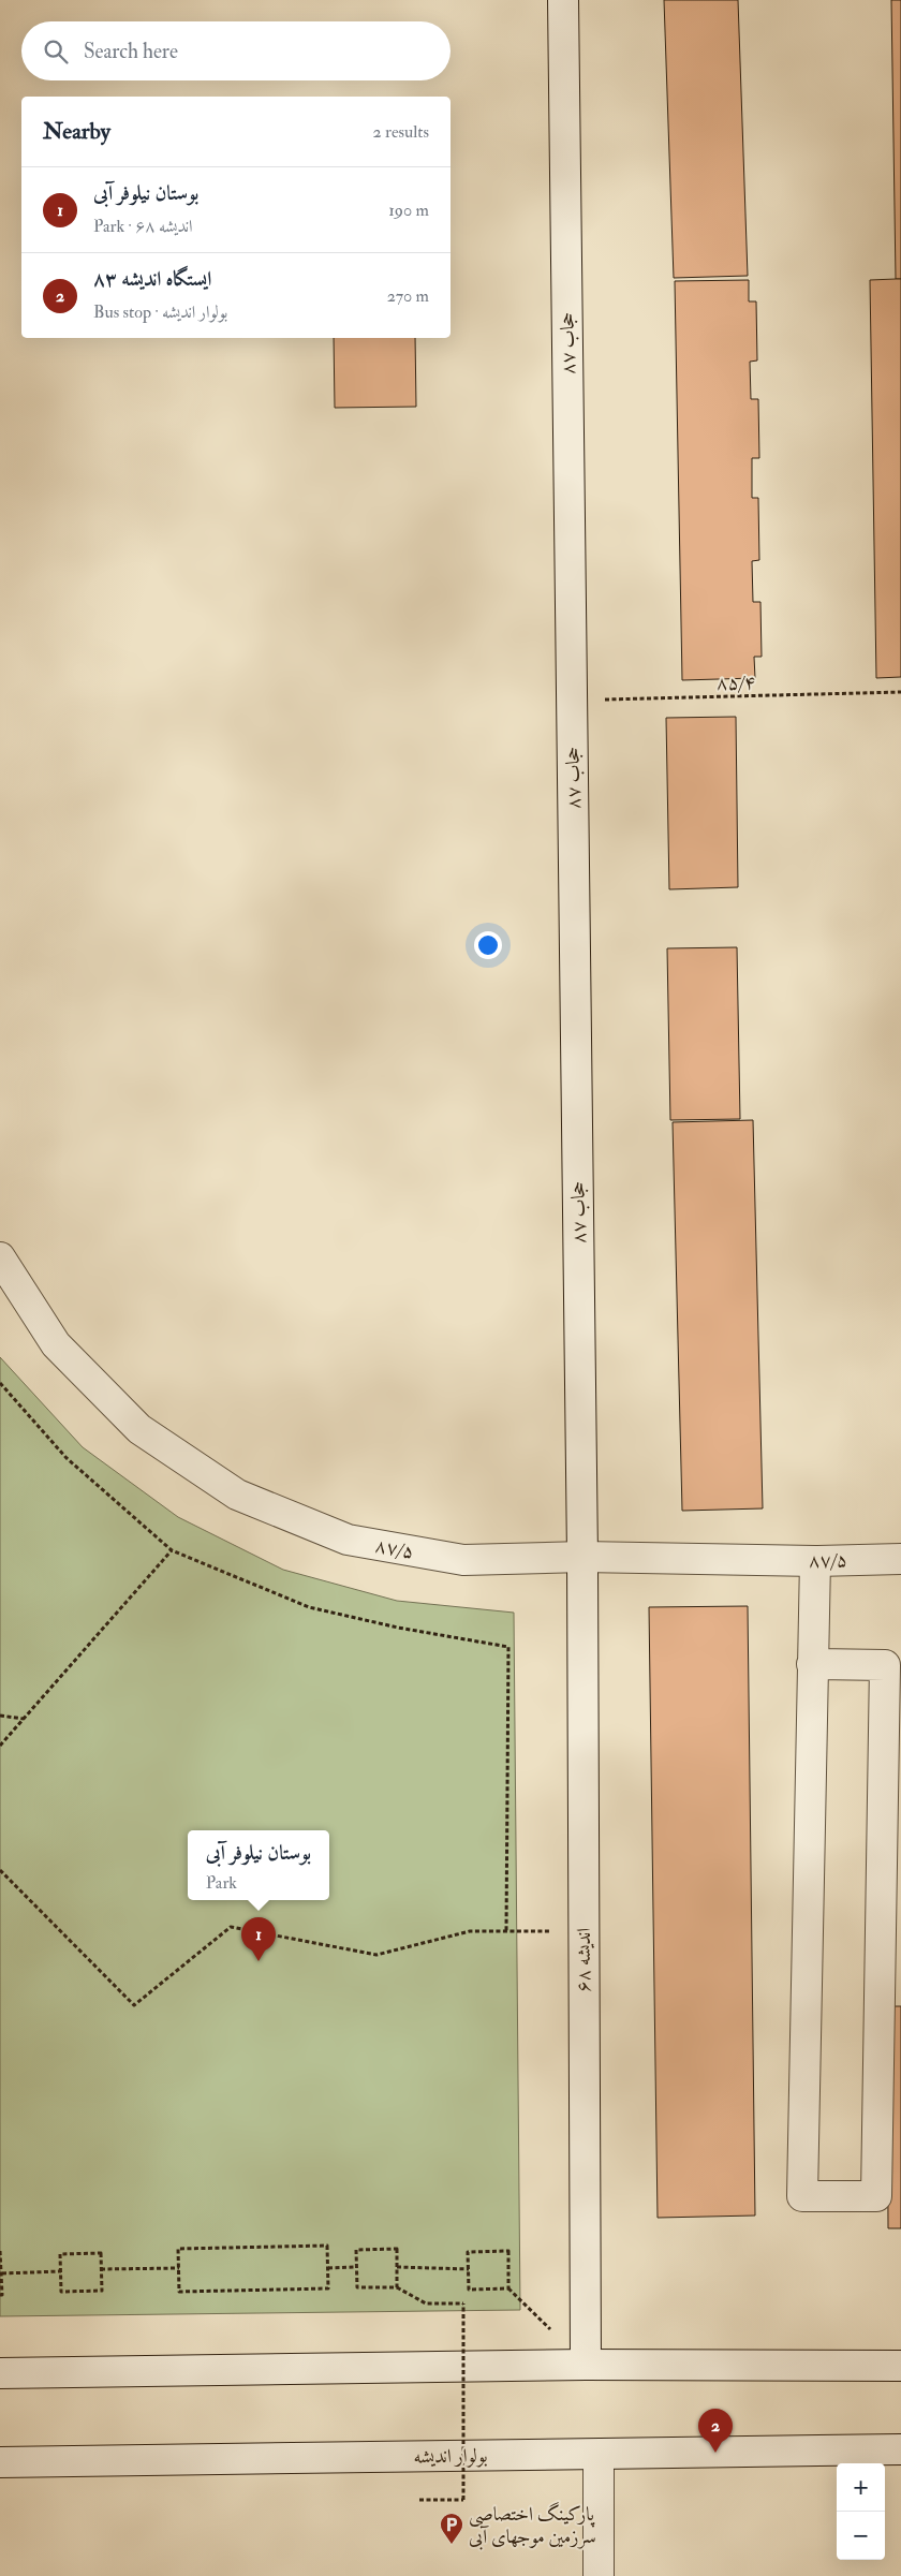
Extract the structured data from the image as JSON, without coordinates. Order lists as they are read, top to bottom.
{
  "streets": {
    "street": [
      "حجاب ۸۷",
      "۸۷/۵",
      "اندیشه ۶۸",
      "بولوار اندیشه"
    ],
    "path": ["۸۵/۴"]
  },
  "crossings": [
    ["حجاب ۸۷", "۸۵/۴"],
    ["حجاب ۸۷", "۸۷/۵"],
    ["حجاب ۸۷", "اندیشه ۶۸"],
    ["۸۷/۵", "اندیشه ۶۸"]
  ],
  "places": {
    "parking": ["پارکینگ اختصاصی سرزمین موجهای آبی"]
  },
  "page": {
    "search": "Search here",
    "heading": ["Nearby", "2 results"],
    "list": [
      {
        "mark": "1",
        "name": "بوستان نیلوفر آبی",
        "note": "Park · اندیشه ۶۸",
        "value": "190 m"
      },
      {
        "mark": "2",
        "name": "ایستگاه اندیشه ۸۳",
        "note": "Bus stop · بولوار اندیشه",
        "value": "270 m"
      }
    ],
    "popup": ["بوستان نیلوفر آبی", "Park"],
    "pins": ["1", "2"],
    "map_buttons": ["+", "−"]
  }
}
